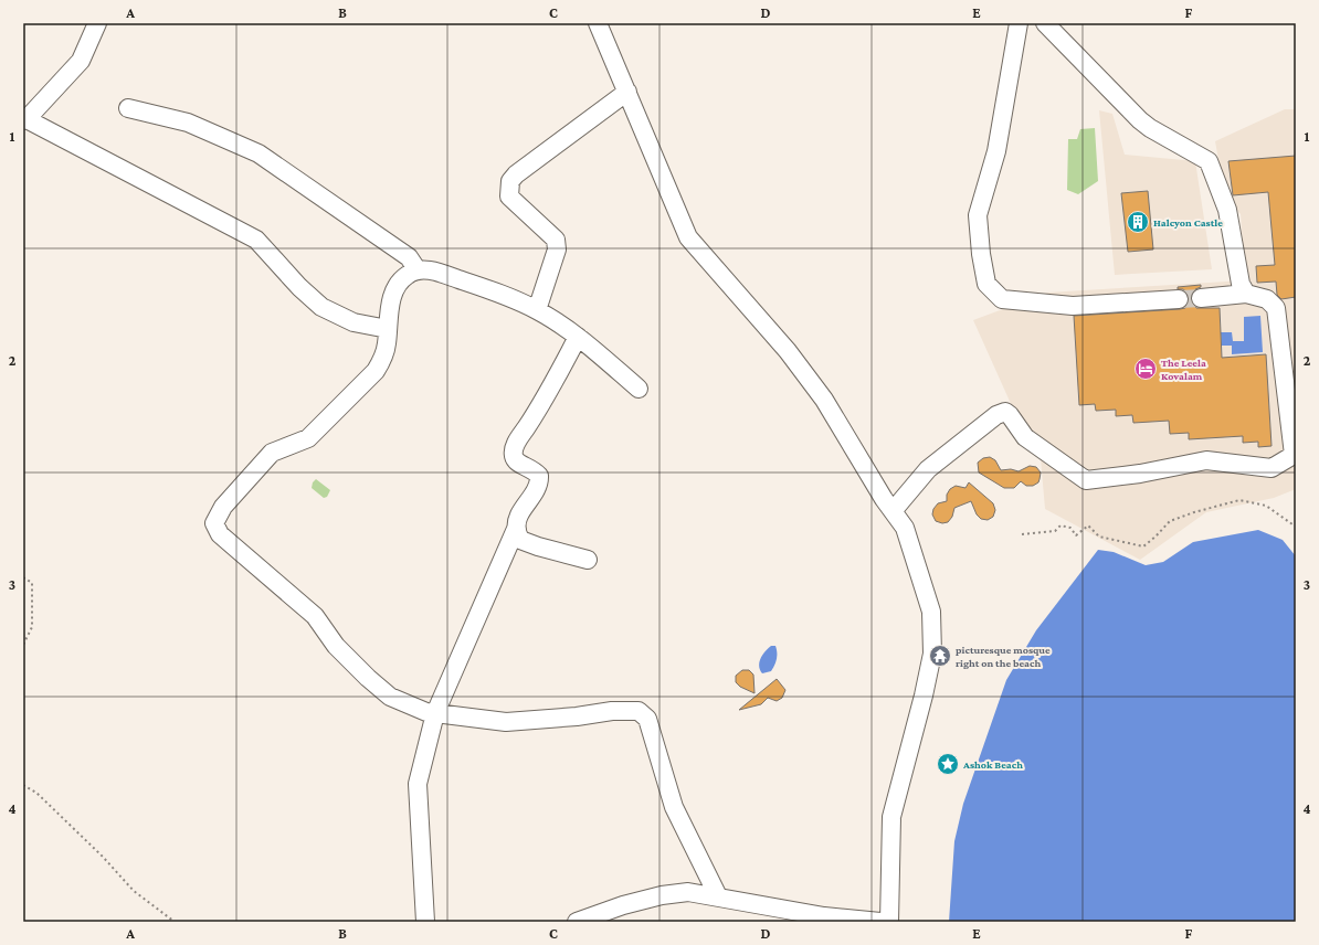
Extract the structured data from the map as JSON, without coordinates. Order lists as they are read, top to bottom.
{
  "places": {
    "building": ["Halcyon Castle"],
    "hotel": ["The Leela Kovalam"],
    "temple": ["picturesque mosque right on the beach"],
    "place": ["Ashok Beach"]
  },
  "grid": {
    "columns": [
      "A",
      "B",
      "C",
      "D",
      "E",
      "F"
    ],
    "rows": [
      "1",
      "2",
      "3",
      "4"
    ]
  }
}
